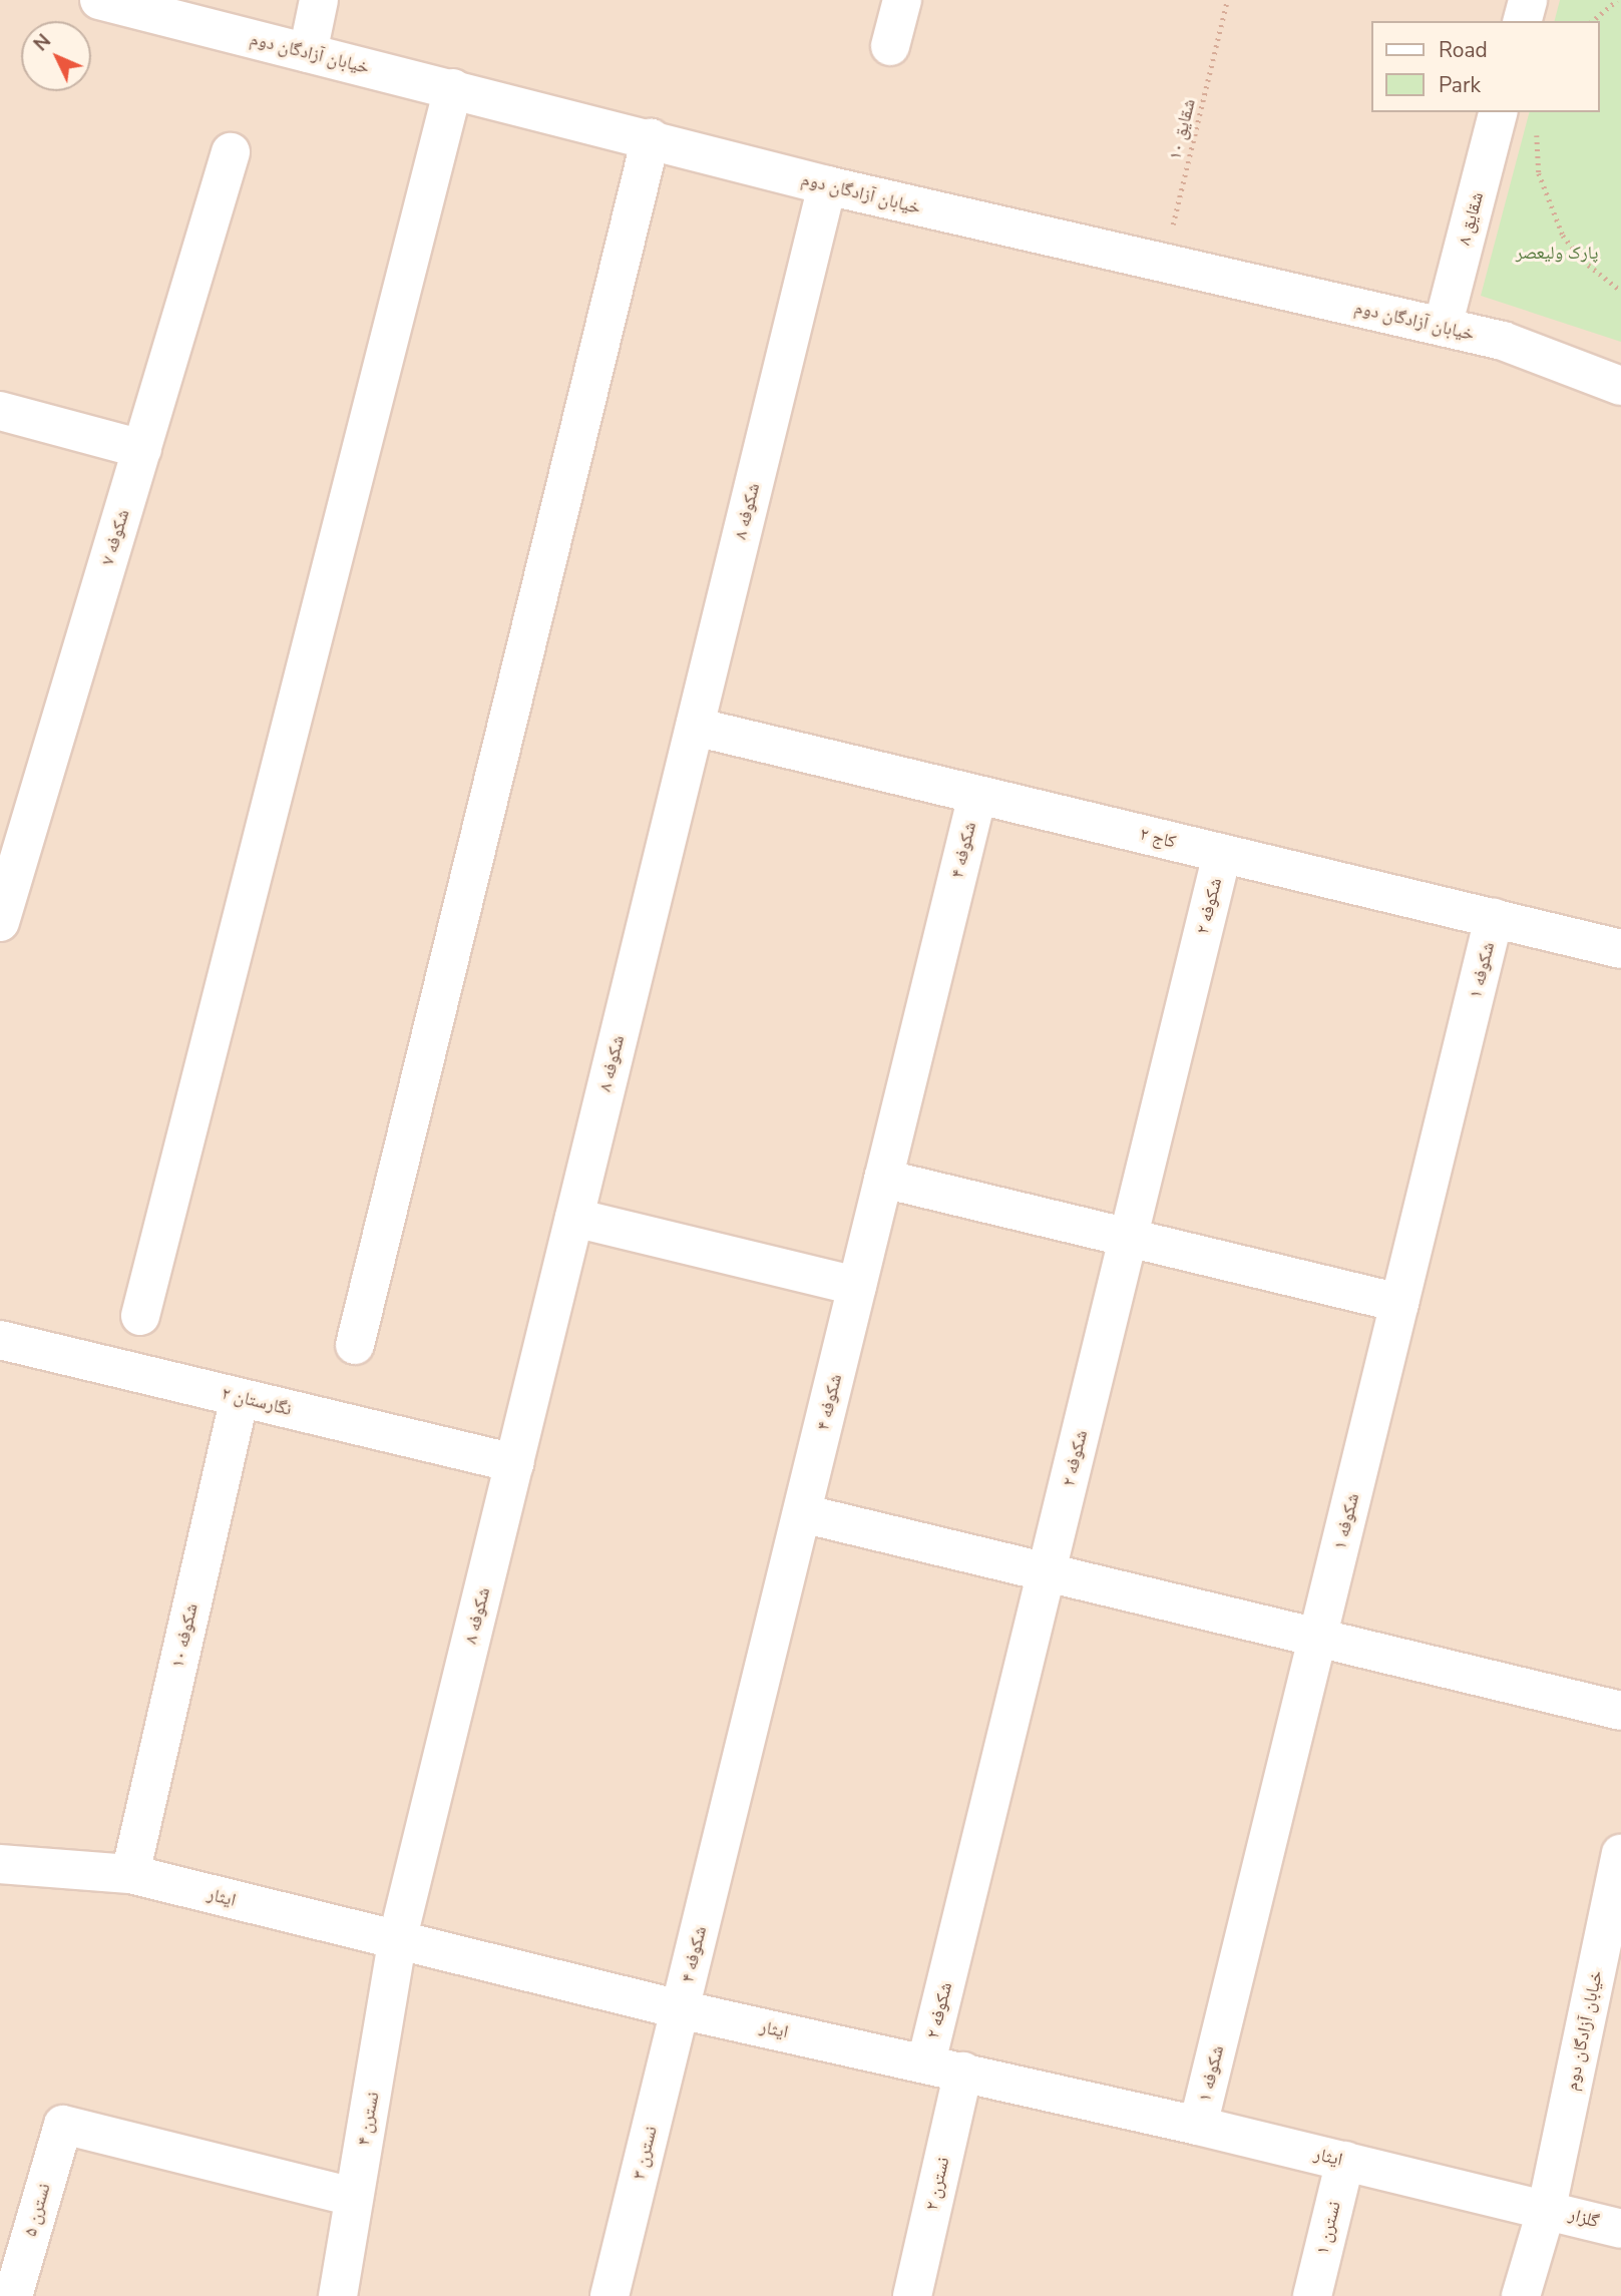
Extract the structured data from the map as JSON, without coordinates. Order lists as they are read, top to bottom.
{
  "streets": {
    "street": [
      "خیابان آزادگان دوم",
      "شقایق ۸",
      "شکوفه ۸",
      "شکوفه ۷",
      "کاج ۲",
      "شکوفه ۴",
      "شکوفه ۲",
      "شکوفه ۱",
      "نگارستان ۲",
      "شکوفه ۱۰",
      "ایثار",
      "نسترن ۴",
      "نسترن ۳",
      "نسترن ۲",
      "نسترن ۵",
      "گلزار",
      "نسترن ۱"
    ],
    "path": ["شقایق ۱۰"]
  },
  "crossings": [
    ["خیابان آزادگان دوم", "شقایق ۱۰"],
    ["خیابان آزادگان دوم", "شقایق ۸"],
    ["خیابان آزادگان دوم", "شکوفه ۸"],
    ["خیابان آزادگان دوم", "ایثار"],
    ["خیابان آزادگان دوم", "گلزار"],
    ["شکوفه ۸", "کاج ۲"],
    ["شکوفه ۸", "نگارستان ۲"],
    ["شکوفه ۸", "ایثار"],
    ["شکوفه ۸", "نسترن ۴"],
    ["کاج ۲", "شکوفه ۴"],
    ["کاج ۲", "شکوفه ۲"],
    ["کاج ۲", "شکوفه ۱"],
    ["شکوفه ۴", "ایثار"],
    ["شکوفه ۴", "نسترن ۳"],
    ["شکوفه ۲", "ایثار"],
    ["شکوفه ۱", "ایثار"],
    ["نگارستان ۲", "شکوفه ۱۰"],
    ["شکوفه ۱۰", "ایثار"],
    ["ایثار", "نسترن ۴"],
    ["ایثار", "نسترن ۳"],
    ["ایثار", "نسترن ۲"],
    ["ایثار", "گلزار"],
    ["ایثار", "نسترن ۱"],
    ["نسترن ۴", "نسترن ۵"]
  ],
  "parks": ["پارک ولیعصر"],
  "legend": ["Road", "Park"],
  "north": "top left"
}
